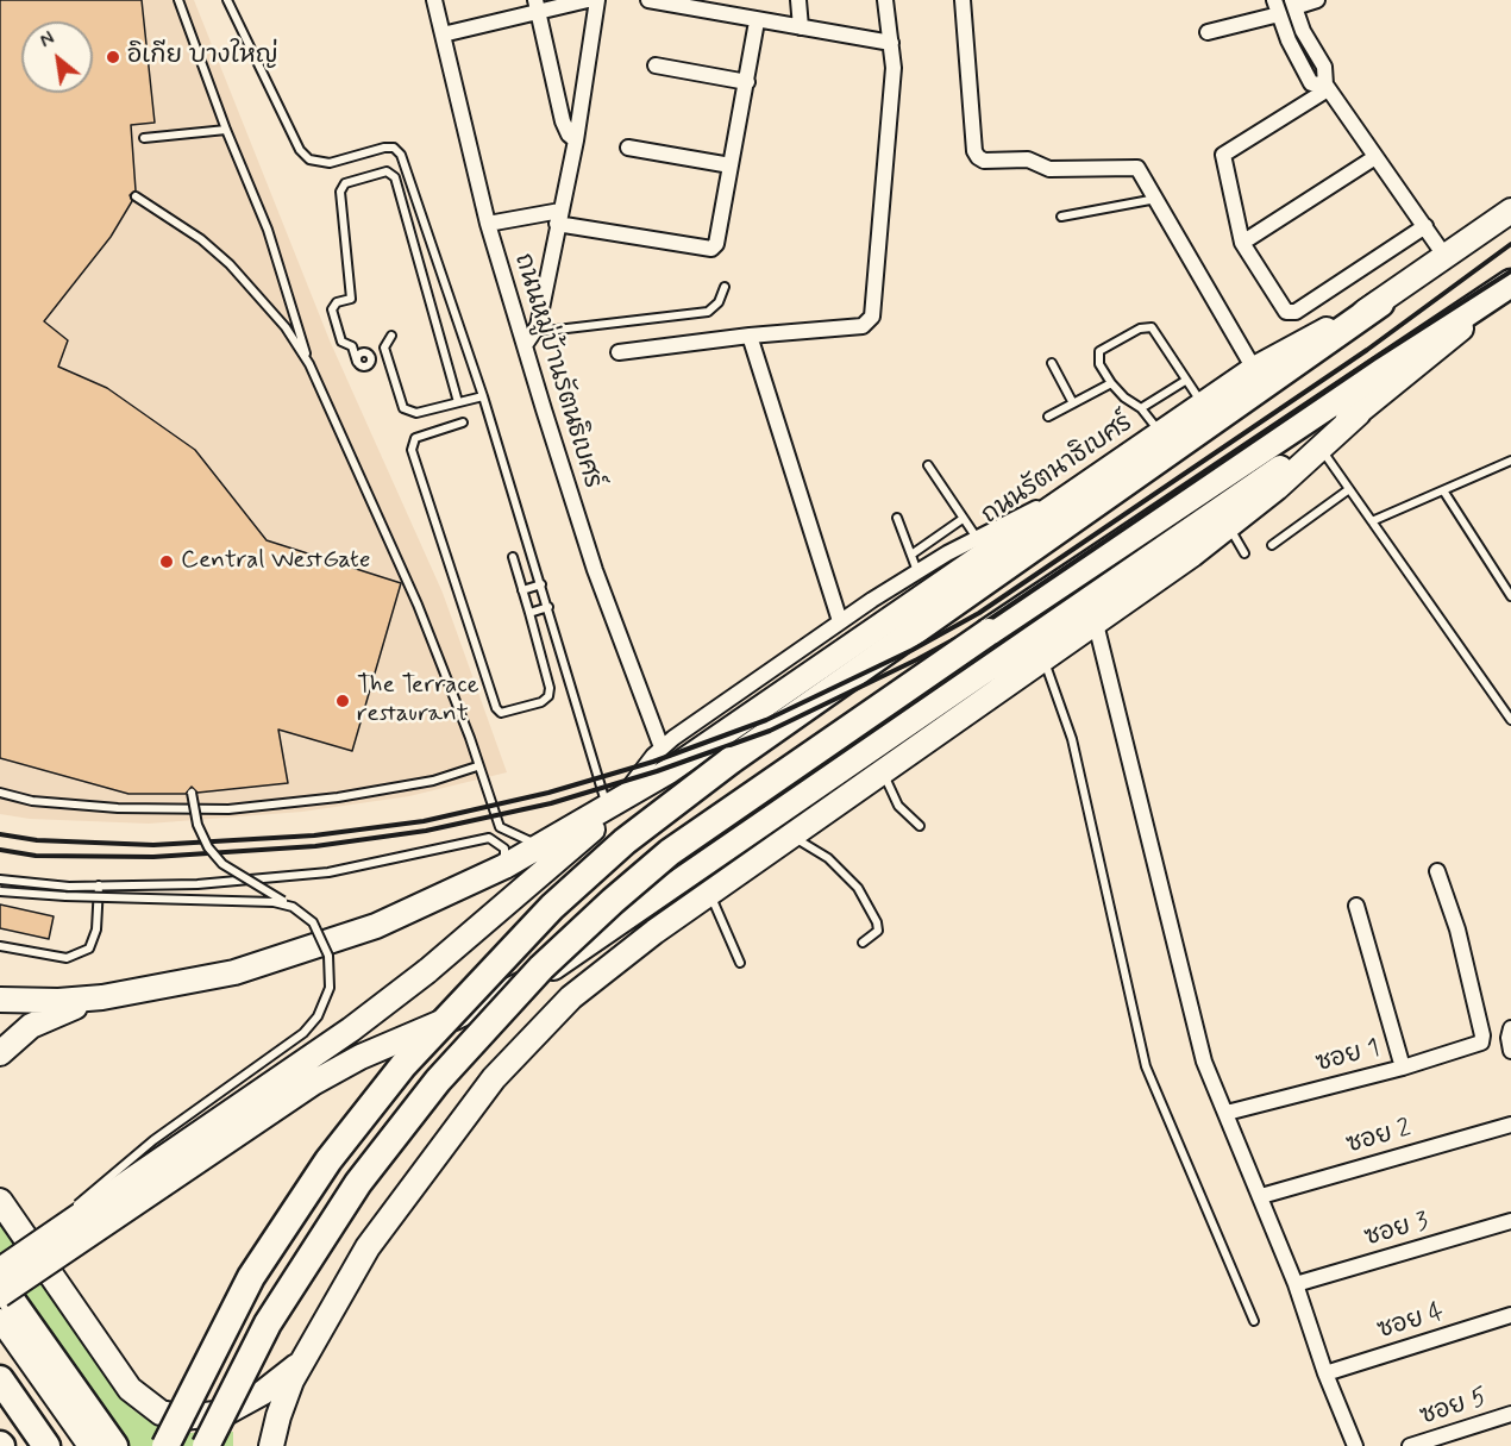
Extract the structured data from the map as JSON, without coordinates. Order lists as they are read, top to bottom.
{
  "streets": {
    "main road": ["ถนนรัตนาธิเบศร์"],
    "street": [
      "ถนนหมู่บ้านรัตนธิเบศร์",
      "ซอย 1",
      "ซอย 2",
      "ซอย 3",
      "ซอย 4",
      "ซอย 5"
    ]
  },
  "places": ["อิเกีย บางใหญ่", "Central WestGate", "The Terrace restaurant"],
  "north": "top left"
}
